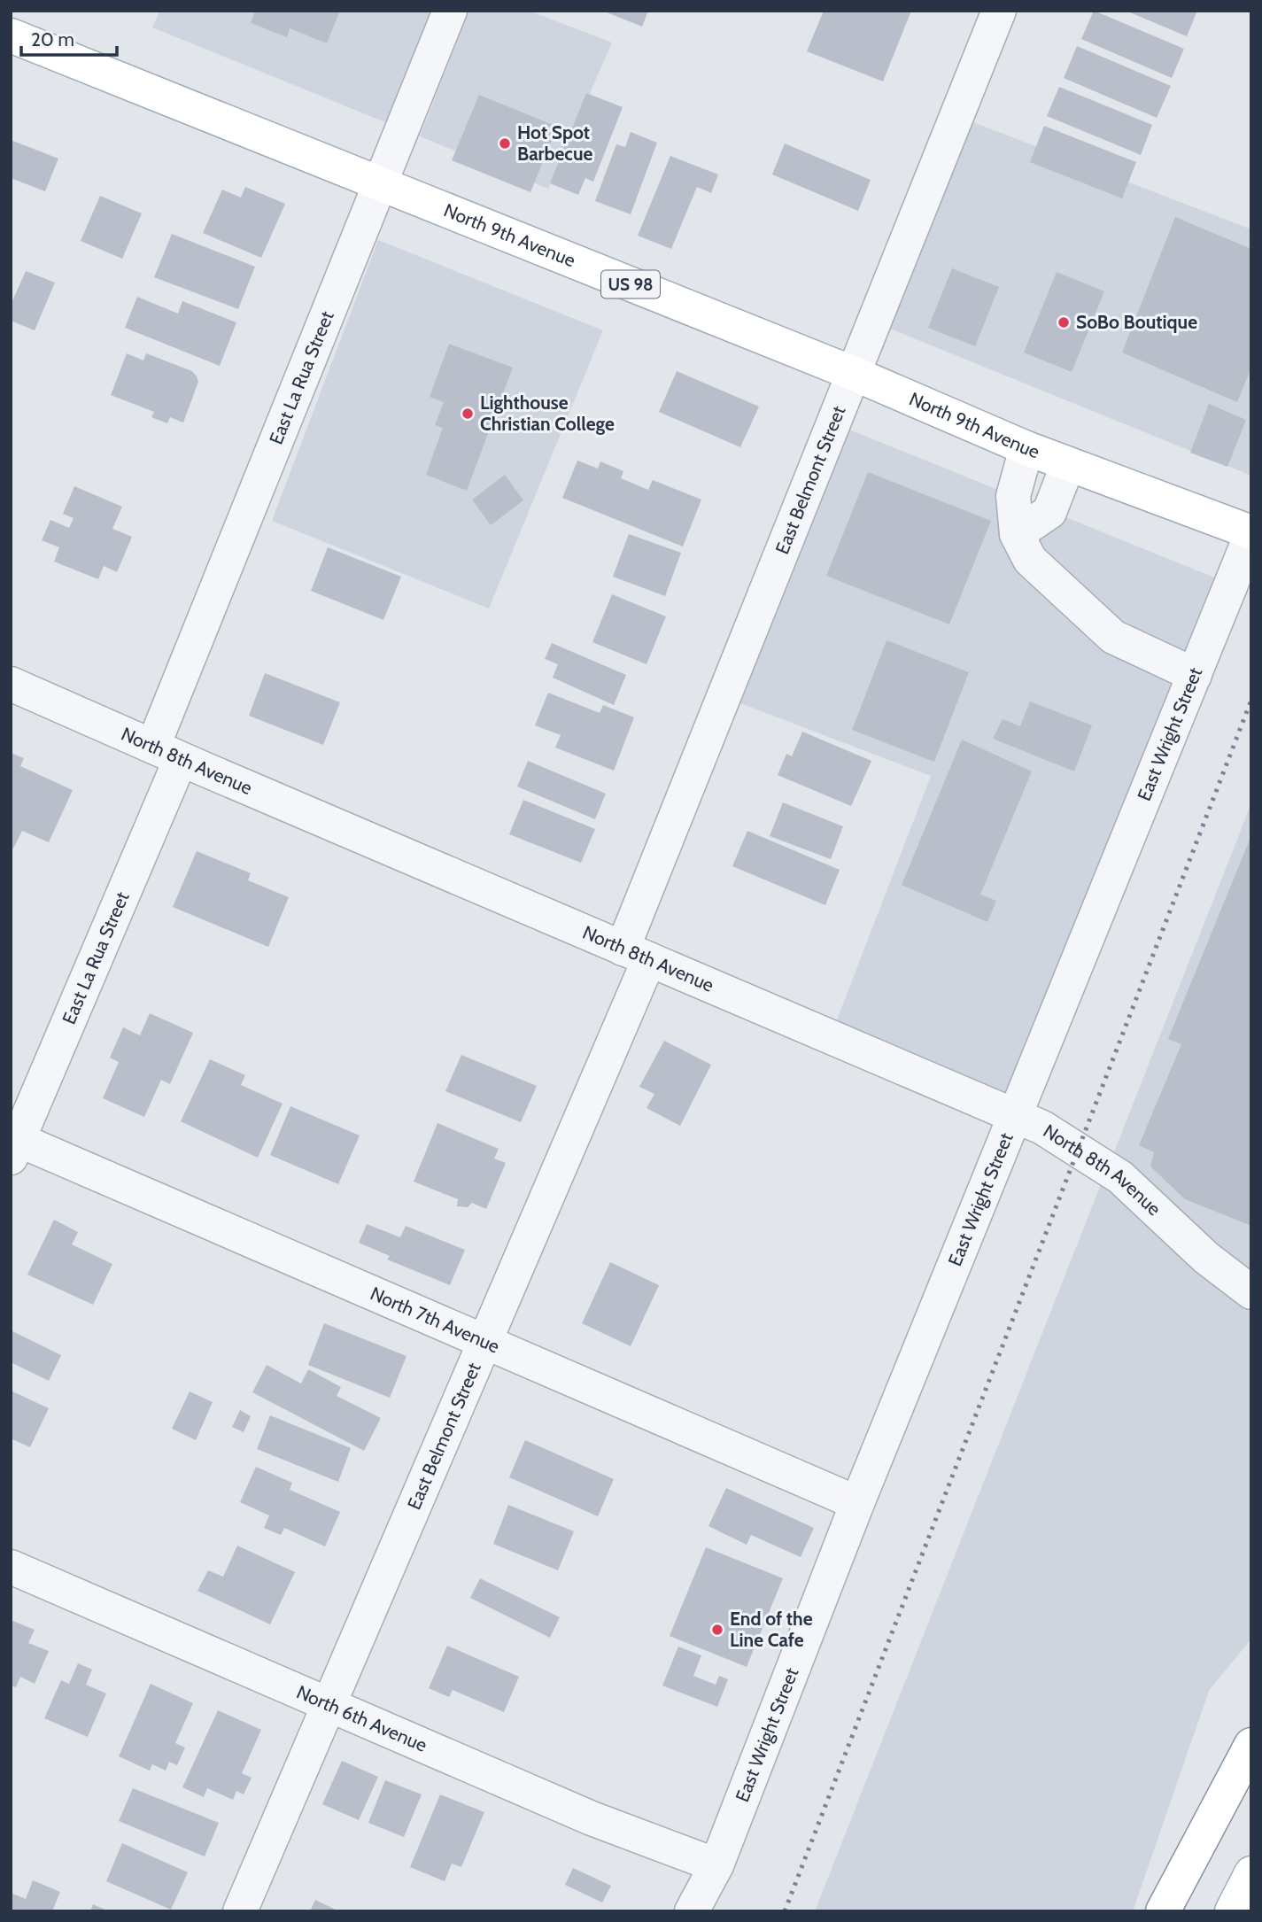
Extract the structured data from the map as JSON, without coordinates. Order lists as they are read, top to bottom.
{
  "streets": {
    "main road": ["North 9th Avenue", "US 98"],
    "street": [
      "East La Rua Street",
      "East Belmont Street",
      "East Wright Street",
      "North 8th Avenue",
      "North 7th Avenue",
      "North 6th Avenue"
    ]
  },
  "crossings": [
    ["North 9th Avenue", "East La Rua Street"],
    ["North 9th Avenue", "East Belmont Street"],
    ["North 9th Avenue", "East Wright Street"],
    ["East La Rua Street", "North 8th Avenue"],
    ["East La Rua Street", "North 7th Avenue"],
    ["East Belmont Street", "North 8th Avenue"],
    ["East Belmont Street", "North 7th Avenue"],
    ["East Belmont Street", "North 6th Avenue"],
    ["East Wright Street", "North 8th Avenue"],
    ["East Wright Street", "North 7th Avenue"],
    ["East Wright Street", "North 6th Avenue"]
  ],
  "places": [
    "Hot Spot Barbecue",
    "SoBo Boutique",
    "Lighthouse Christian College",
    "End of the Line Cafe"
  ],
  "scale_bar": "20 m"
}
